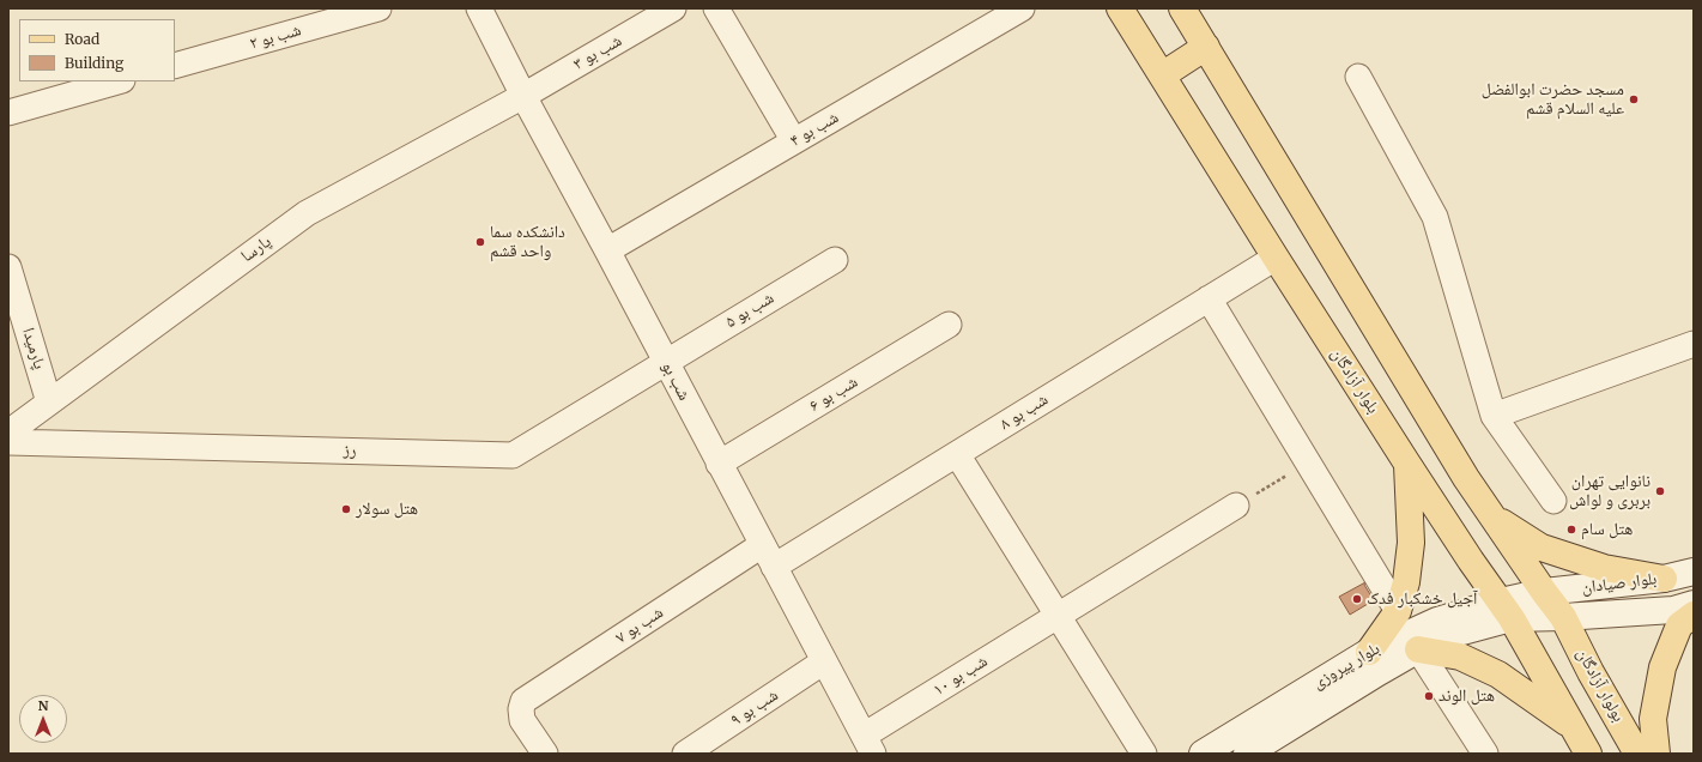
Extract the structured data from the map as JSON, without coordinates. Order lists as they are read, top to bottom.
{
  "streets": {
    "main road": [
      "بلوار آزادگان",
      "بلوار صیادان",
      "بلوار پیروزی",
      "بولوار آزادگان"
    ],
    "street": [
      "شب بو ۲",
      "شب بو ۳",
      "شب بو ۴",
      "پارسا",
      "شب بو ۵",
      "پارمیدا",
      "شب بو",
      "شب بو ۶",
      "شب بو ۸",
      "رز",
      "شب بو ۷",
      "شب بو ۱۰",
      "شب بو ۹"
    ]
  },
  "crossings": [
    ["شب بو ۳", "پارسا"],
    ["شب بو ۳", "شب بو"],
    ["شب بو ۴", "شب بو"],
    ["پارسا", "پارمیدا"],
    ["پارسا", "شب بو"],
    ["شب بو ۵", "شب بو"],
    ["شب بو ۵", "رز"],
    ["شب بو", "شب بو ۶"],
    ["شب بو", "شب بو ۸"],
    ["شب بو", "رز"],
    ["شب بو", "شب بو ۷"],
    ["شب بو", "شب بو ۱۰"],
    ["شب بو", "شب بو ۹"],
    ["بلوار آزادگان", "شب بو ۸"],
    ["بلوار آزادگان", "بلوار صیادان"],
    ["بلوار آزادگان", "بلوار پیروزی"],
    ["شب بو ۸", "شب بو ۷"],
    ["بلوار صیادان", "بلوار پیروزی"],
    ["بلوار صیادان", "بولوار آزادگان"]
  ],
  "places": [
    "مسجد حضرت ابوالفضل علیه السلام قشم",
    "دانشکده سما واحد قشم",
    "نانوایی تهران بربری و لواش",
    "هتل سولار",
    "هتل سام",
    "آجیل خشکبار فدک",
    "هتل الوند"
  ],
  "legend": ["Road", "Building"],
  "north": "top"
}
